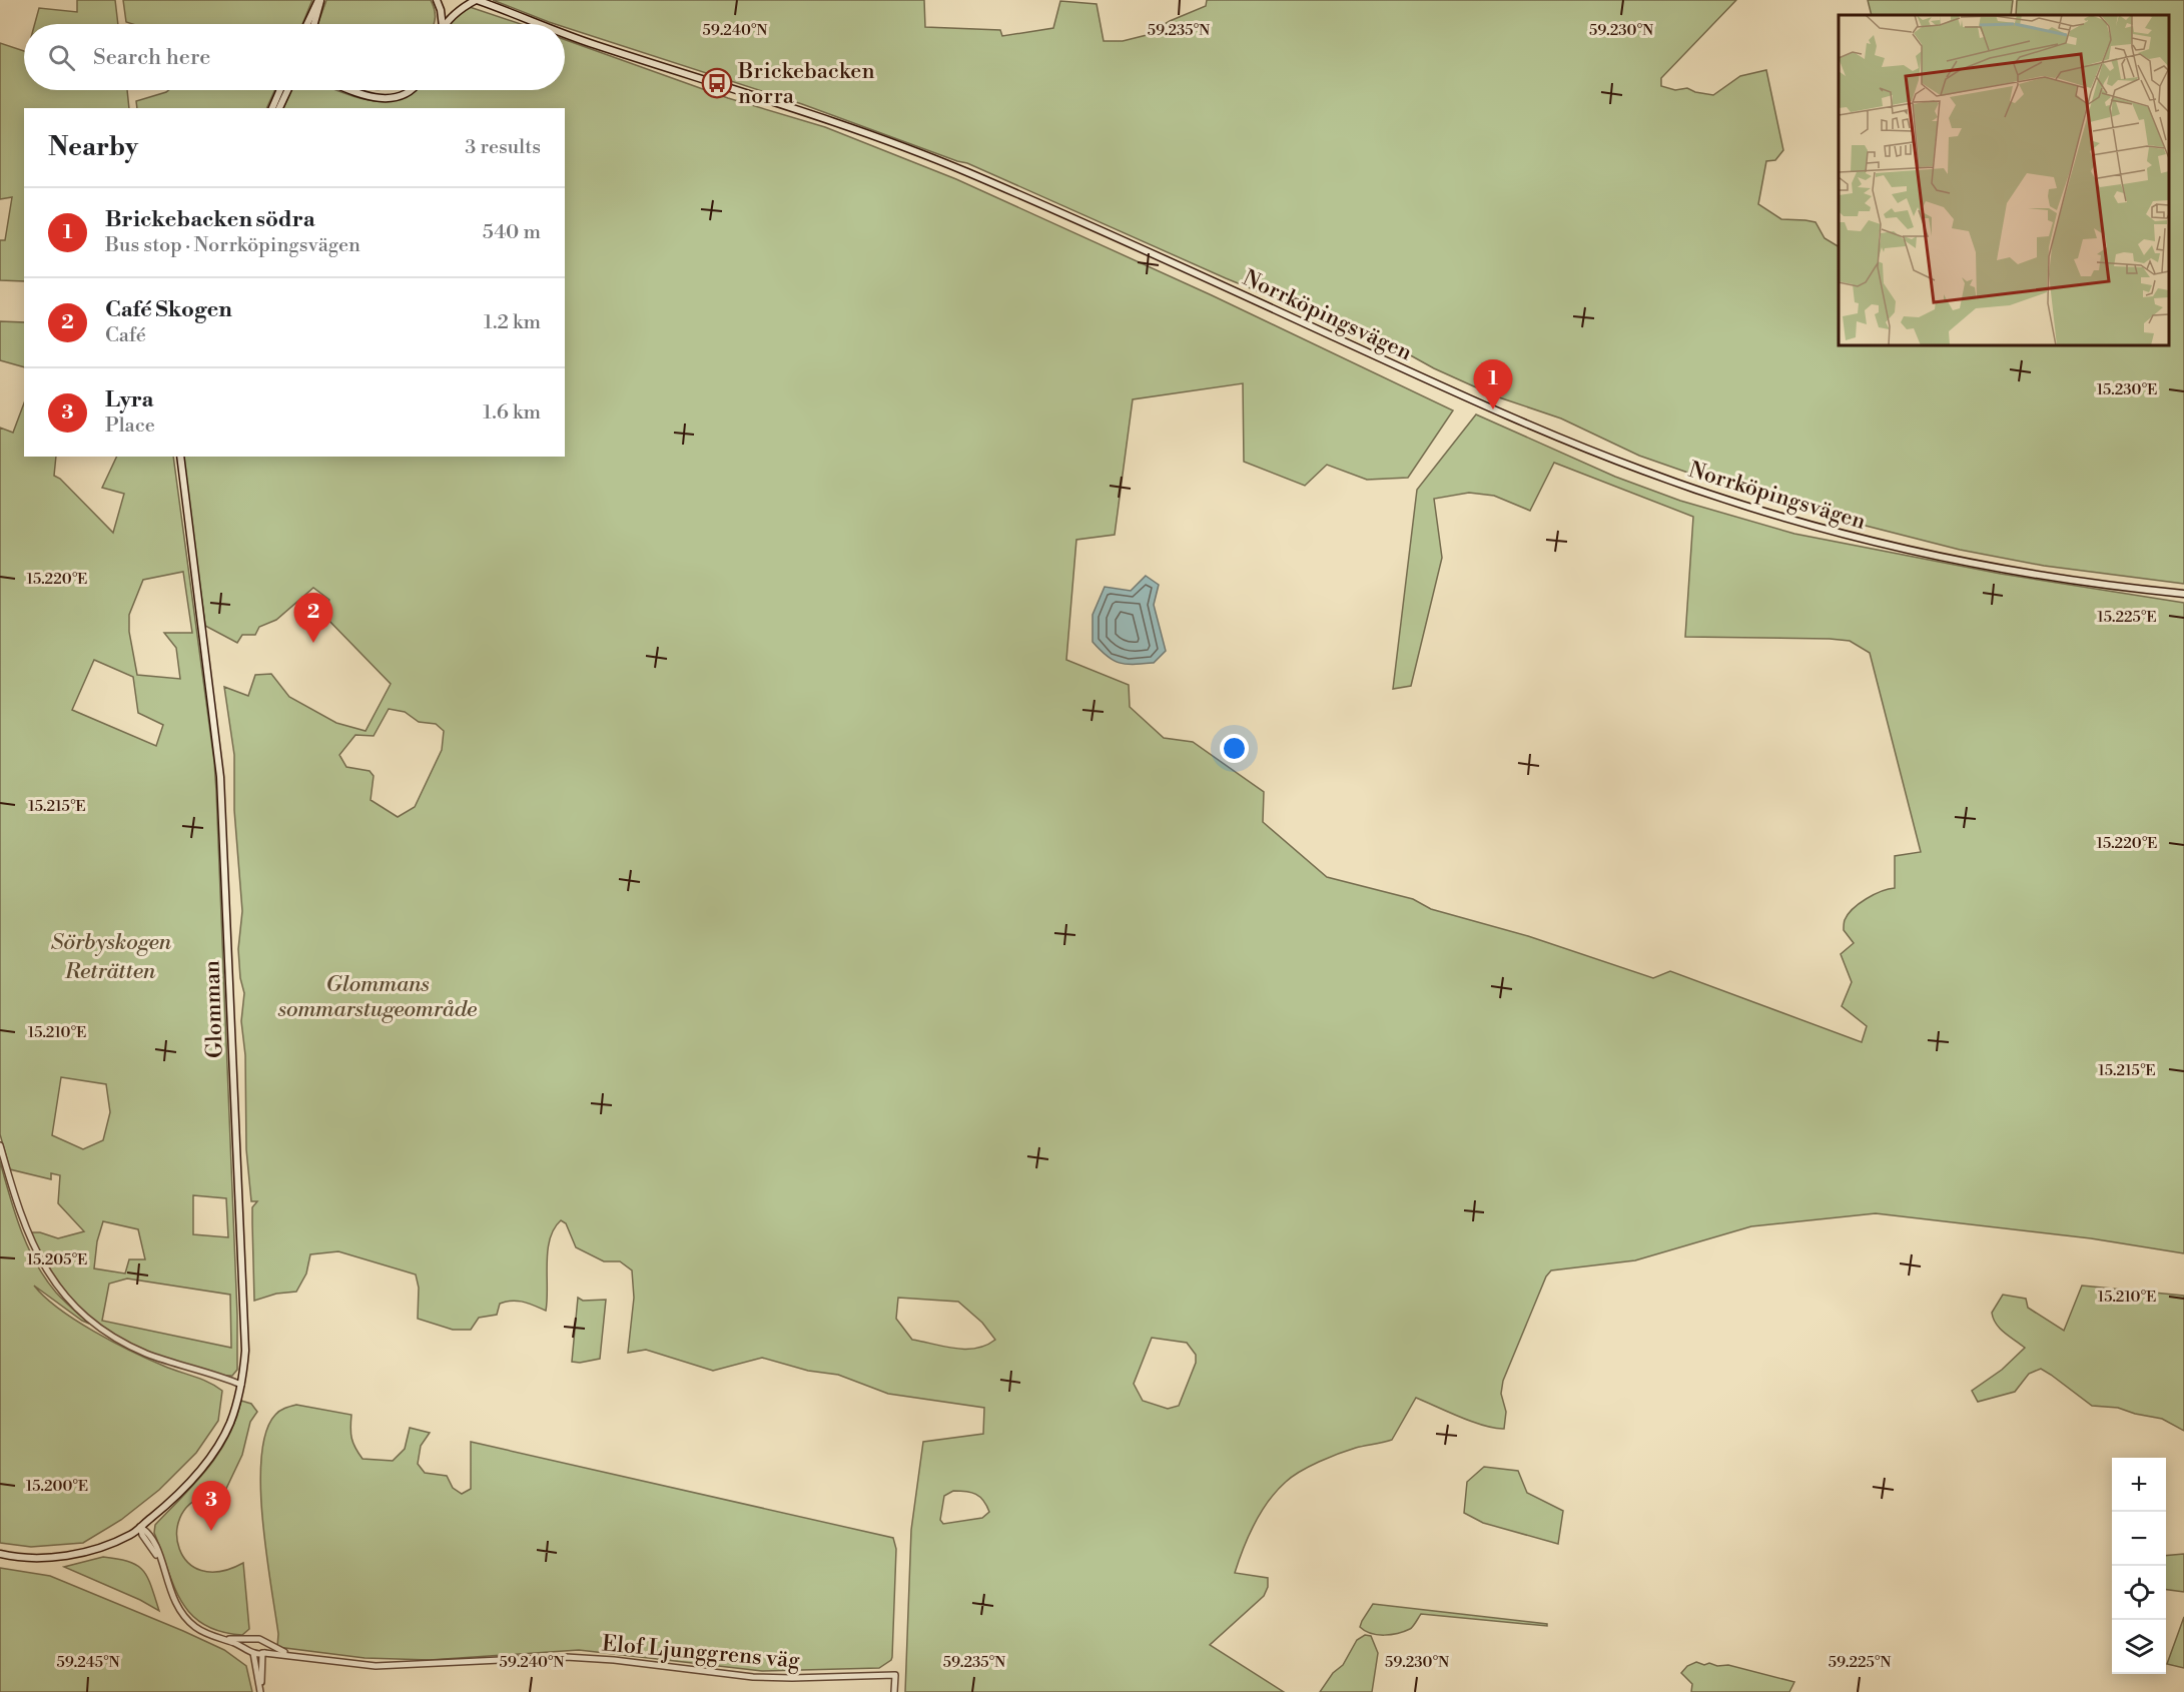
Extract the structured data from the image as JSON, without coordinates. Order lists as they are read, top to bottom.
{
  "streets": {
    "main road": ["Norrköpingsvägen", "Glomman"],
    "street": ["Elof Ljunggrens väg"]
  },
  "parks": ["Sörbyskogen", "Reträtten", "Glommans sommarstugeområde"],
  "places": {
    "bus stop": ["Brickebacken norra"]
  },
  "page": {
    "search": "Search here",
    "heading": ["Nearby", "3 results"],
    "list": [
      {
        "mark": "1",
        "name": "Brickebacken södra",
        "note": "Bus stop · Norrköpingsvägen",
        "value": "540 m"
      },
      {
        "mark": "2",
        "name": "Café Skogen",
        "note": "Café",
        "value": "1.2 km"
      },
      {
        "mark": "3",
        "name": "Lyra",
        "note": "Place",
        "value": "1.6 km"
      }
    ],
    "pins": ["1", "2", "3"],
    "map_buttons": ["+", "−"]
  },
  "coordinates": [
    "59.240°N",
    "59.235°N",
    "59.230°N",
    "15.230°E",
    "15.220°E",
    "15.225°E",
    "15.215°E",
    "15.210°E",
    "15.205°E",
    "15.200°E",
    "59.245°N",
    "59.225°N"
  ]
}
